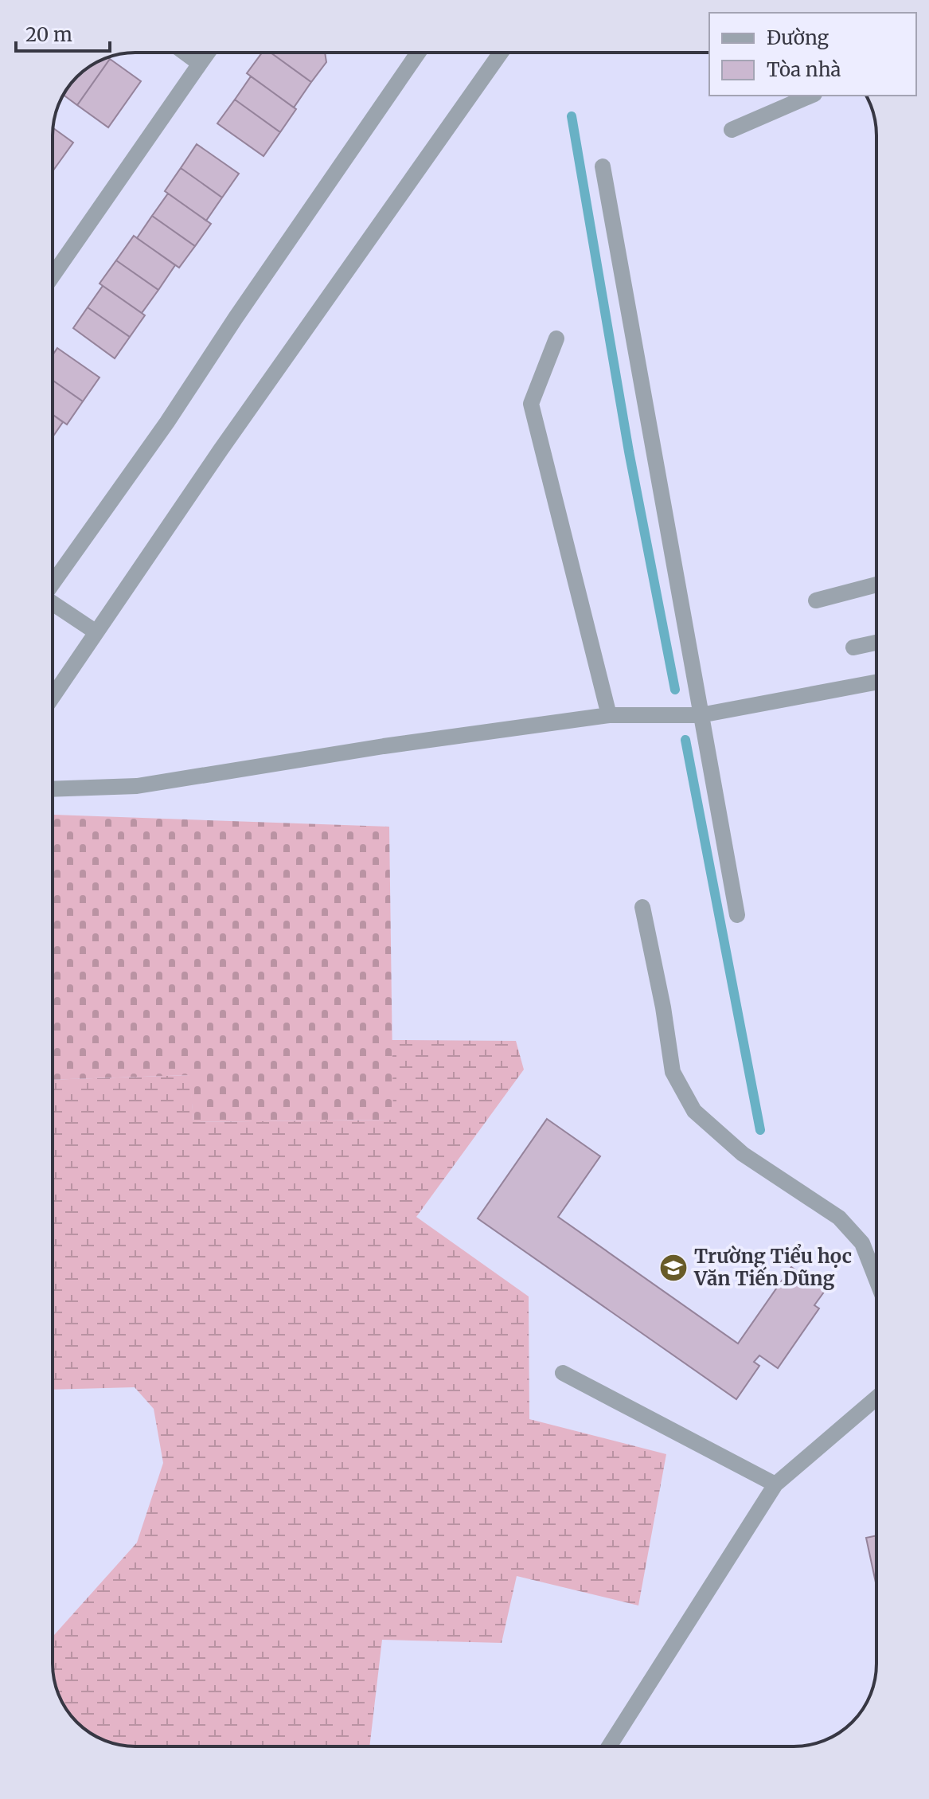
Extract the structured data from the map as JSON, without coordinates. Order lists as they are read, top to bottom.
{
  "places": {
    "school or university": ["Trường Tiểu học Văn Tiến Dũng"]
  },
  "legend": ["Đường", "Tòa nhà"],
  "scale_bar": "20 m"
}
